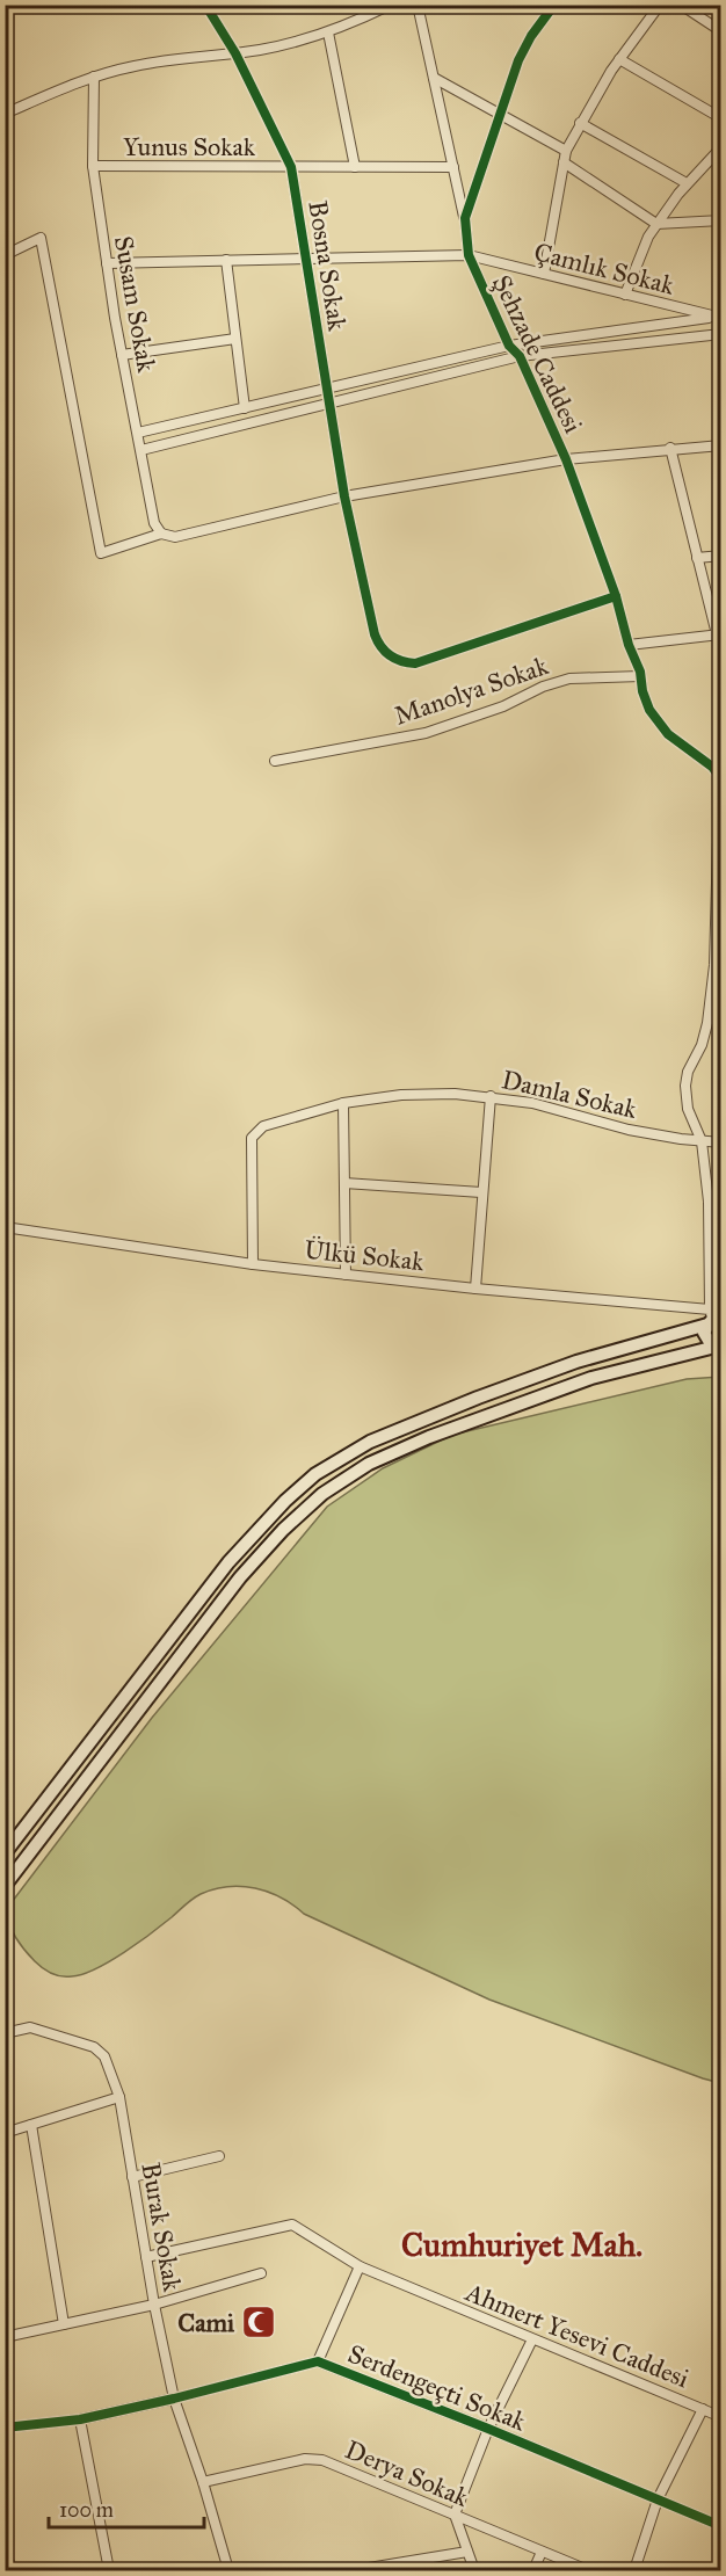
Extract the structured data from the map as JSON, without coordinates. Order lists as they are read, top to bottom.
{
  "streets": {
    "street": [
      "Yunus Sokak",
      "Bosna Sokak",
      "Çamlık Sokak",
      "Susam Sokak",
      "Şehzade Caddesi",
      "Manolya Sokak",
      "Damla Sokak",
      "Ülkü Sokak",
      "Burak Sokak",
      "Ahmert Yesevi Caddesi",
      "Serdengeçti Sokak",
      "Derya Sokak"
    ]
  },
  "crossings": [
    ["Yunus Sokak", "Bosna Sokak"],
    ["Yunus Sokak", "Susam Sokak"],
    ["Bosna Sokak", "Çamlık Sokak"],
    ["Bosna Sokak", "Şehzade Caddesi"],
    ["Çamlık Sokak", "Susam Sokak"],
    ["Çamlık Sokak", "Şehzade Caddesi"],
    ["Şehzade Caddesi", "Manolya Sokak"],
    ["Damla Sokak", "Ülkü Sokak"],
    ["Burak Sokak", "Ahmert Yesevi Caddesi"],
    ["Burak Sokak", "Serdengeçti Sokak"],
    ["Burak Sokak", "Derya Sokak"]
  ],
  "districts": ["Cumhuriyet Mah."],
  "places": {
    "mosque": ["Cami"]
  },
  "scale_bar": "100 m"
}
